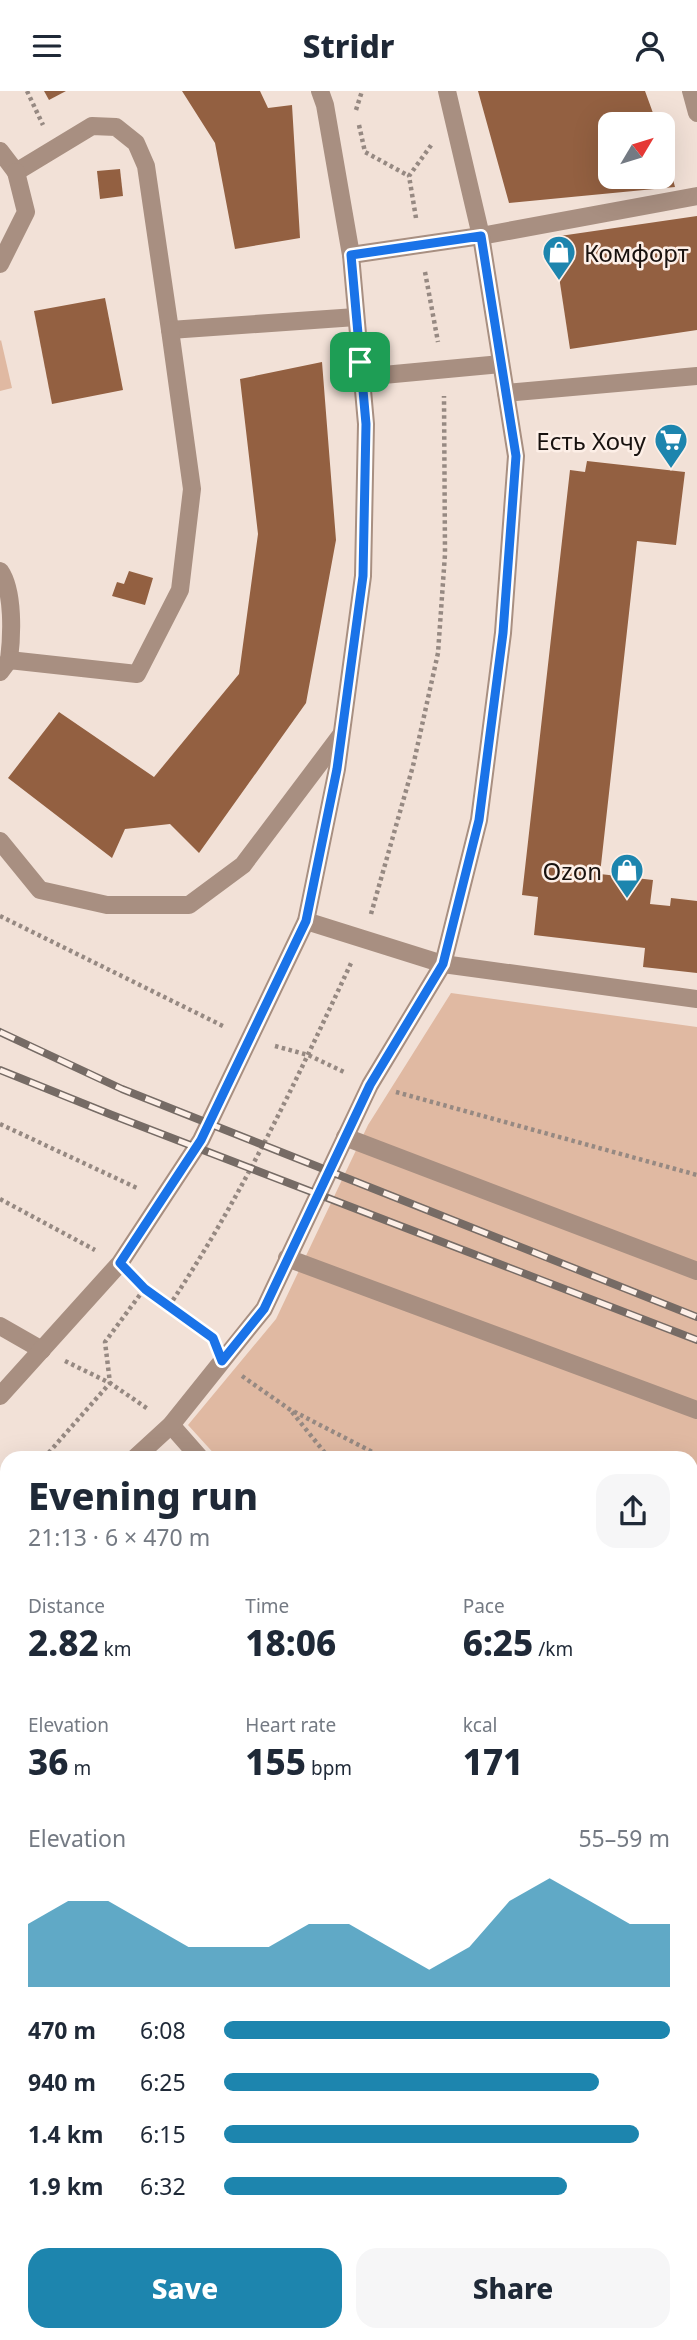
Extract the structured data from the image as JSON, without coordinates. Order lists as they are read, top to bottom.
{
  "places": {
    "shop": ["Комфорт", "Ozon"],
    "supermarket": ["Есть Хочу"]
  },
  "north": "top right",
  "page": {
    "header": "Stridr",
    "heading": ["Evening run", "21:13 · 6 × 470 m"],
    "stats": [
      ["Distance", "2.82 km"],
      ["Time", "18:06"],
      ["Pace", "6:25 /km"],
      ["Elevation", "36 m"],
      ["Heart rate", "155 bpm"],
      ["kcal", "171"]
    ],
    "chart": ["Elevation", "55–59 m"],
    "list": [
      {
        "name": "470 m",
        "note": "6:08"
      },
      {
        "name": "940 m",
        "note": "6:25"
      },
      {
        "name": "1.4 km",
        "note": "6:15"
      },
      {
        "name": "1.9 km",
        "note": "6:32"
      }
    ],
    "buttons": ["Save", "Share"]
  }
}
